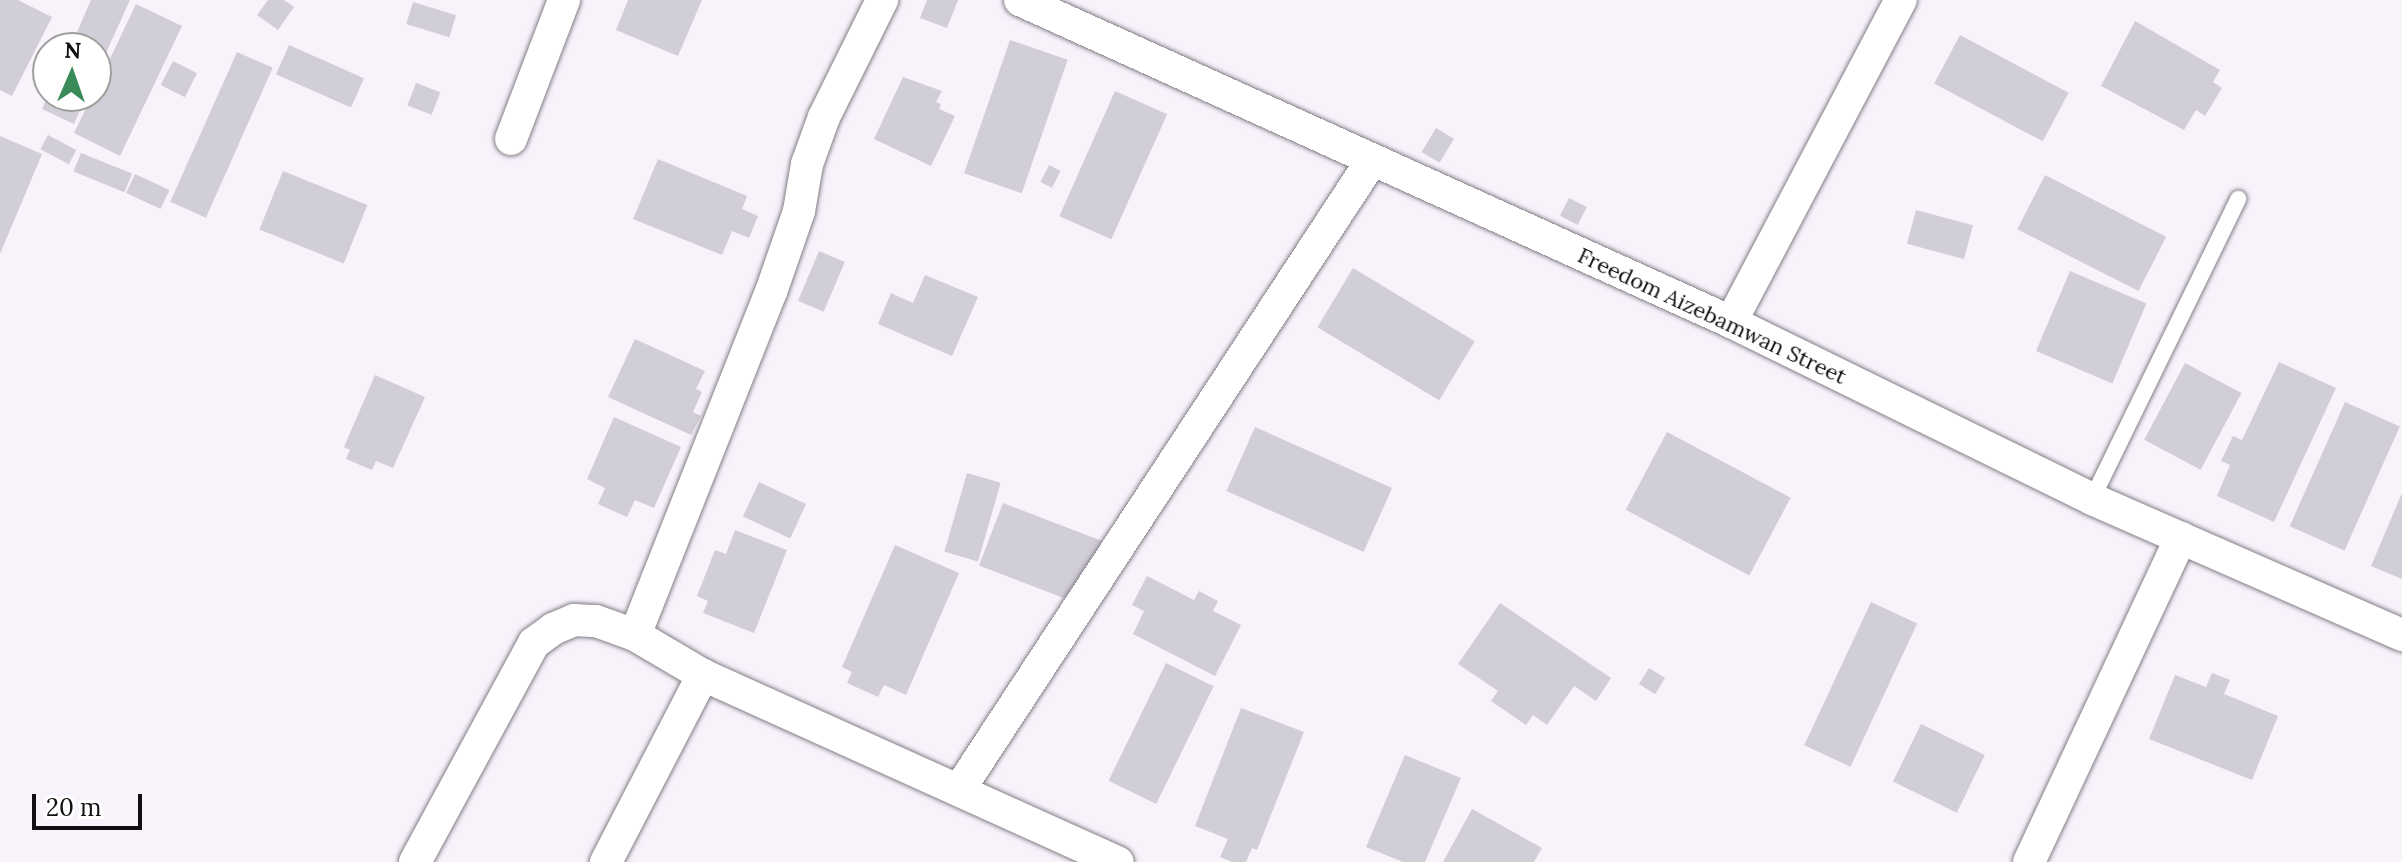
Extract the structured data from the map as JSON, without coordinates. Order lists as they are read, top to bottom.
{
  "streets": {
    "street": ["Freedom Aizebamwan Street"]
  },
  "scale_bar": "20 m",
  "north": "top"
}
